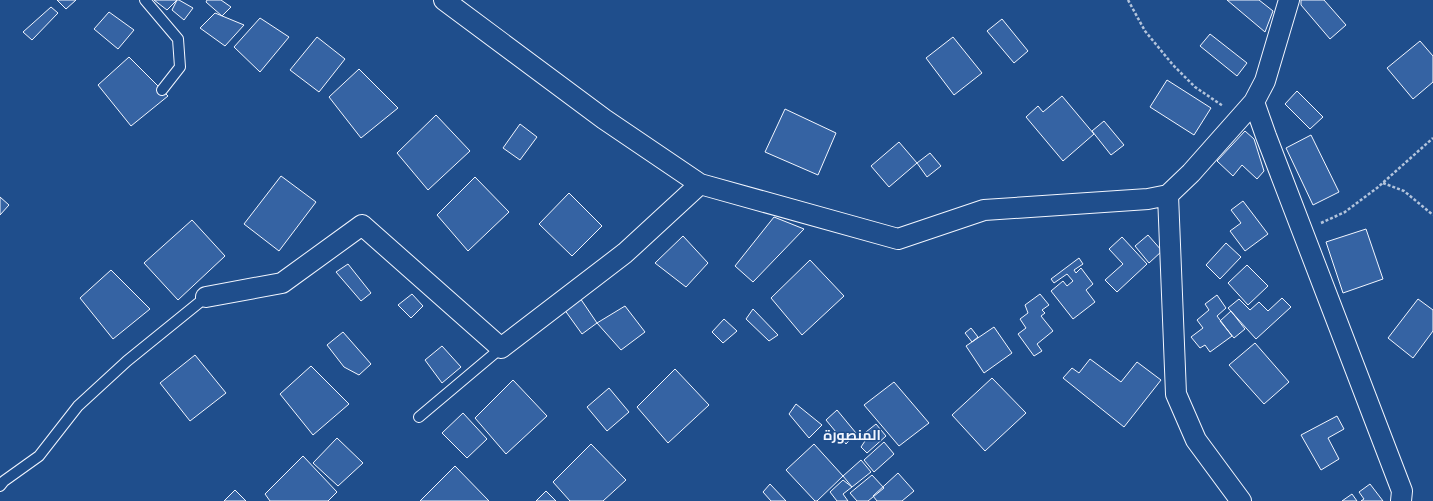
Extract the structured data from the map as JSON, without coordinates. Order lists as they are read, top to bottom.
{
  "districts": ["المنصورة"]
}
